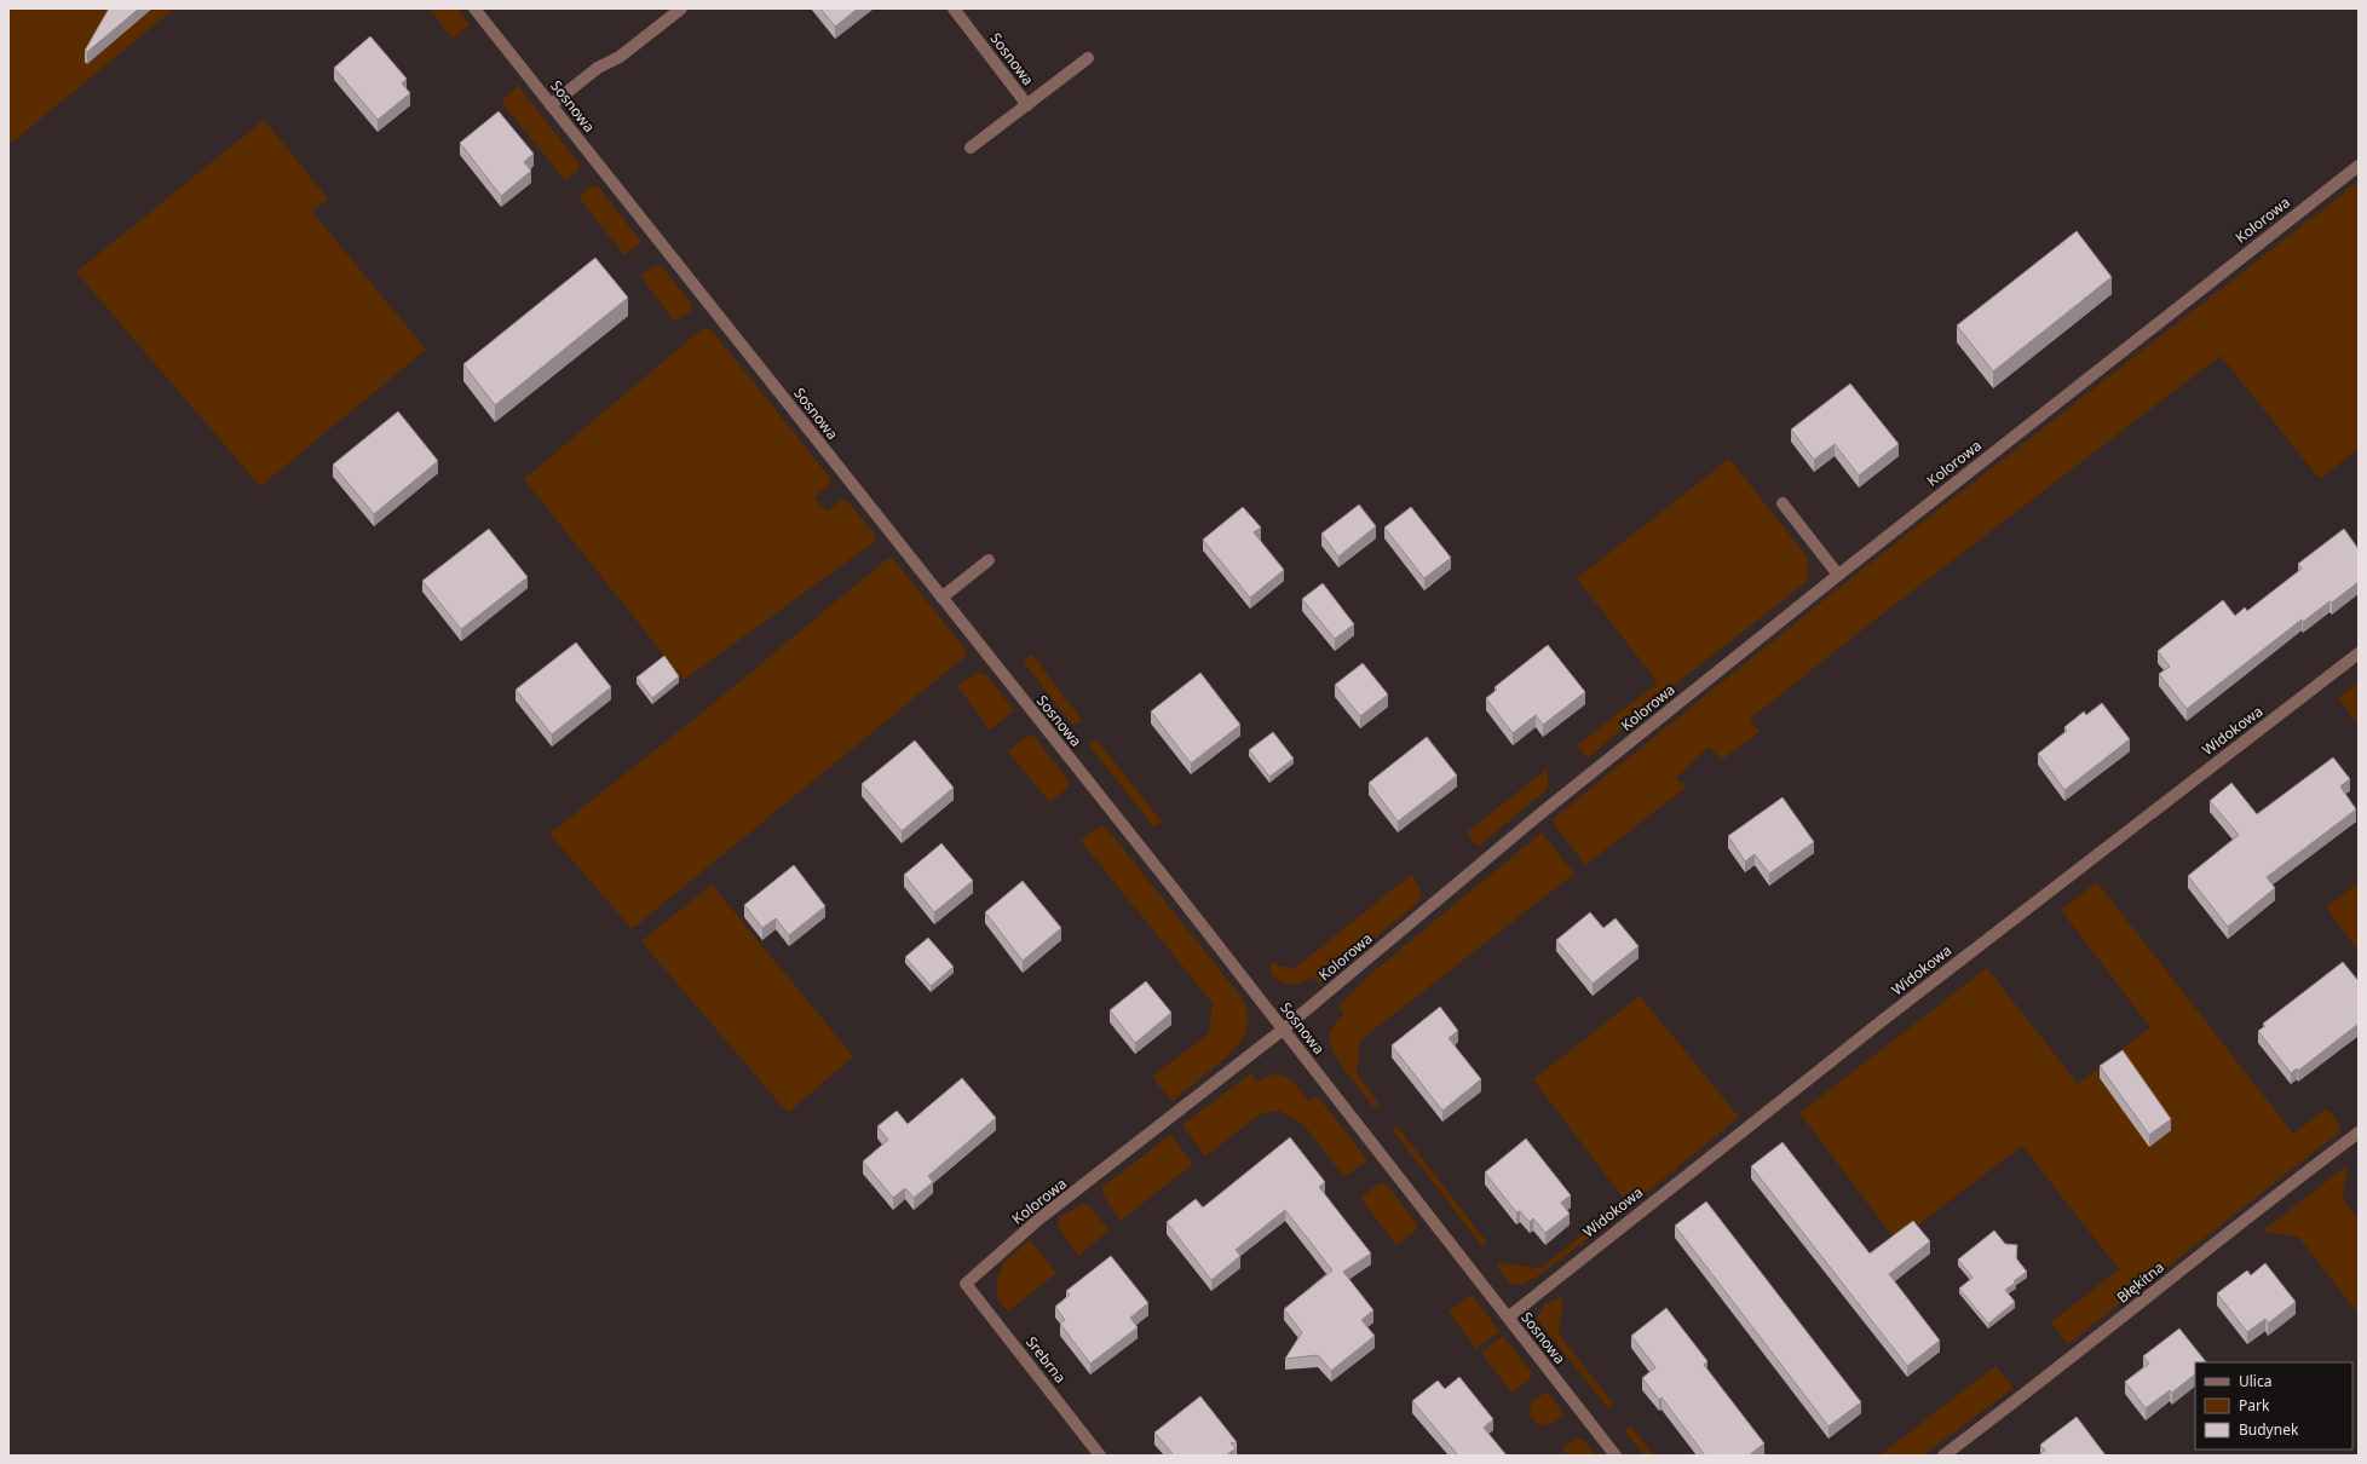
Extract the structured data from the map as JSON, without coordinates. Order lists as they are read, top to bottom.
{
  "streets": {
    "street": [
      "Sosnowa",
      "Kolorowa",
      "Widokowa",
      "Błękitna",
      "Srebrna"
    ]
  },
  "crossings": [
    ["Sosnowa", "Kolorowa"],
    ["Sosnowa", "Widokowa"],
    ["Kolorowa", "Srebrna"]
  ],
  "legend": ["Ulica", "Park", "Budynek"]
}
